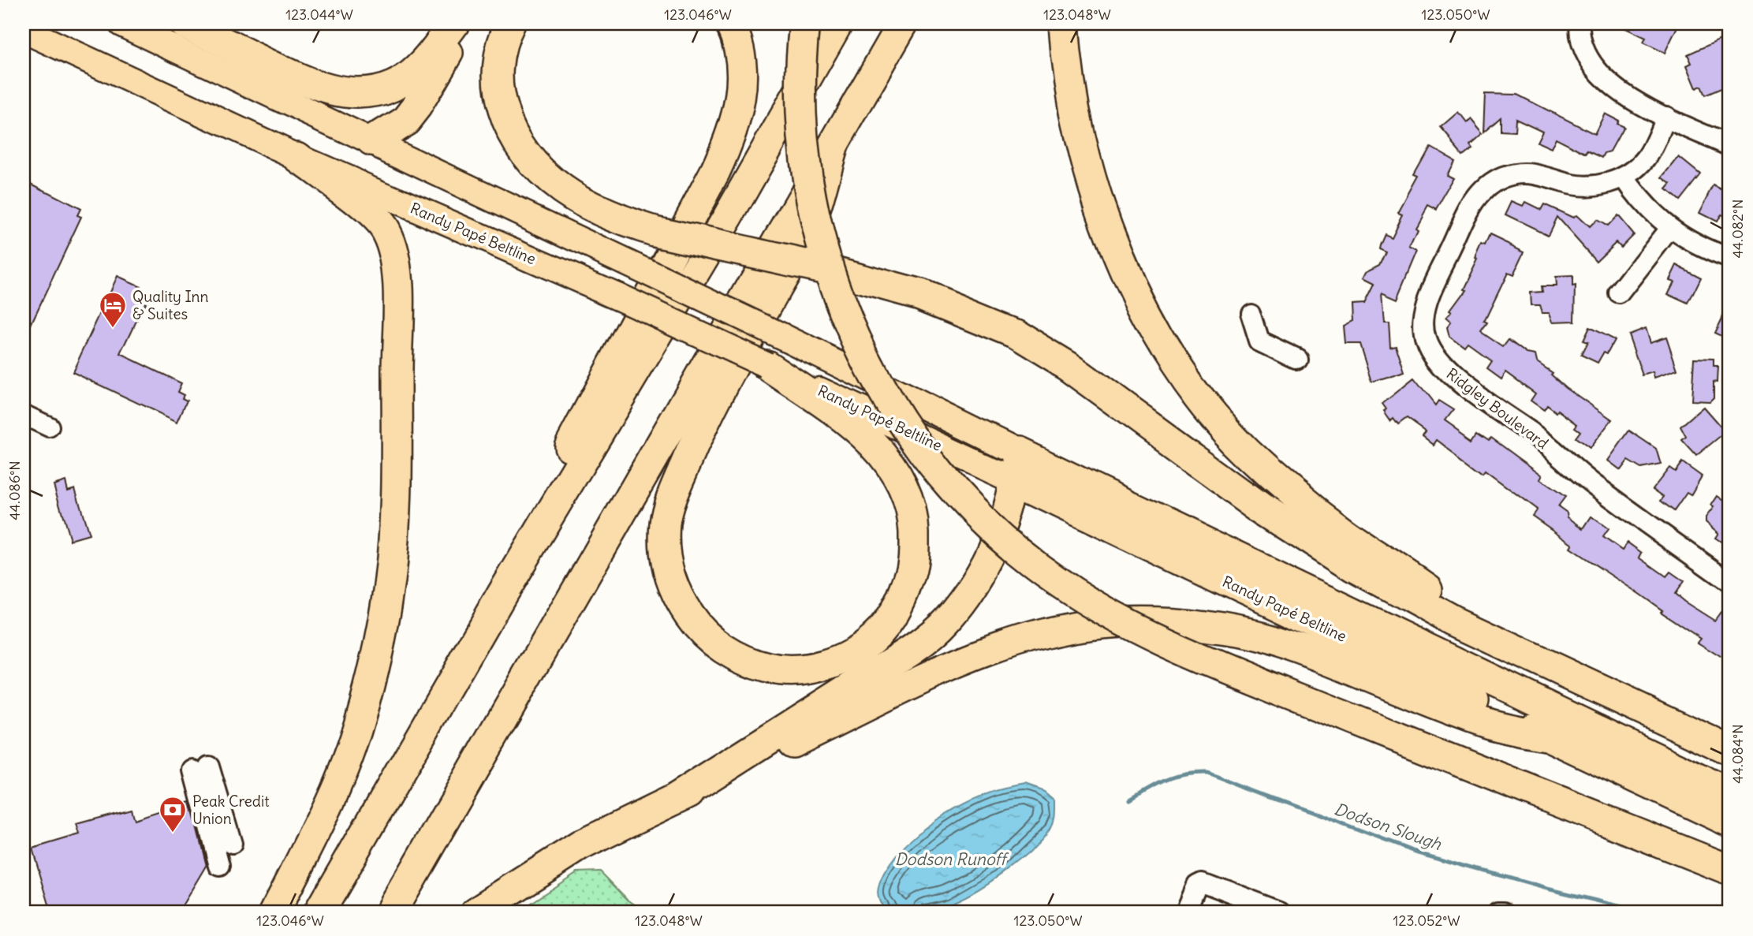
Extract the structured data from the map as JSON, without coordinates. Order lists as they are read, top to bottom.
{
  "streets": {
    "highway": ["Randy Papé Beltline"],
    "street": ["Ridgley Boulevard"]
  },
  "water": ["Dodson Slough", "Dodson Runoff"],
  "places": {
    "hotel": ["Quality Inn & Suites"],
    "bank": ["Peak Credit Union"]
  },
  "coordinates": [
    "123.044°W",
    "123.046°W",
    "123.048°W",
    "123.050°W",
    "44.082°N",
    "44.086°N",
    "44.084°N",
    "123.052°W"
  ]
}
